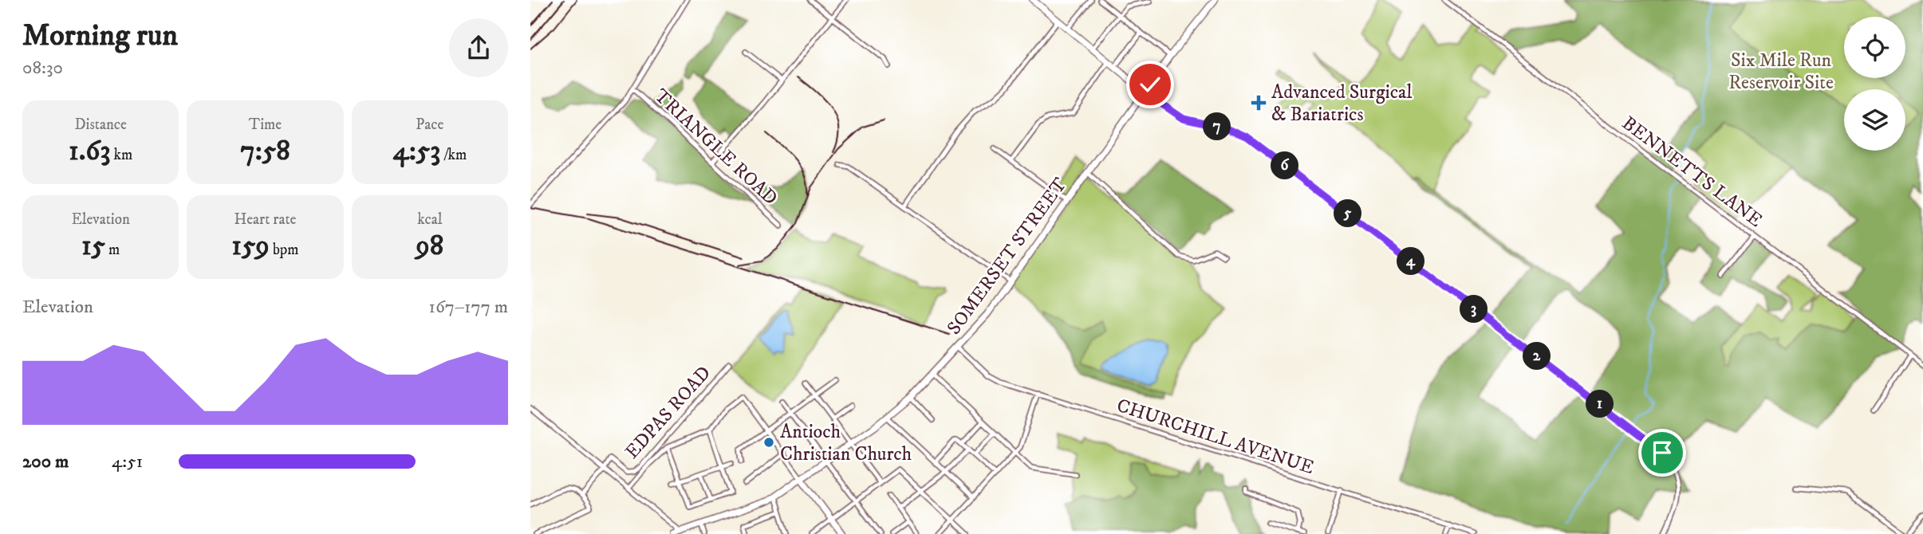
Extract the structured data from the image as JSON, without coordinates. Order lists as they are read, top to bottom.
{
  "streets": {
    "main road": ["SOMERSET STREET"],
    "street": [
      "TRIANGLE ROAD",
      "BENNETTS LANE",
      "EDPAS ROAD",
      "CHURCHILL AVENUE"
    ]
  },
  "crossings": [
    ["SOMERSET STREET", "CHURCHILL AVENUE"]
  ],
  "parks": ["Six Mile Run Reservoir Site"],
  "places": {
    "health": ["Advanced Surgical & Bariatrics"],
    "other": ["Antioch Christian Church"]
  },
  "page": {
    "heading": ["Morning run", "08:30"],
    "stats": [
      ["Distance", "1.63 km"],
      ["Time", "7:58"],
      ["Pace", "4:53 /km"],
      ["Elevation", "15 m"],
      ["Heart rate", "159 bpm"],
      ["kcal", "98"]
    ],
    "pins": [
      "7",
      "6",
      "5",
      "4",
      "3",
      "2",
      "1"
    ],
    "chart": ["Elevation", "167–177 m"],
    "list": [
      {
        "name": "200 m",
        "note": "4:51"
      }
    ]
  }
}
